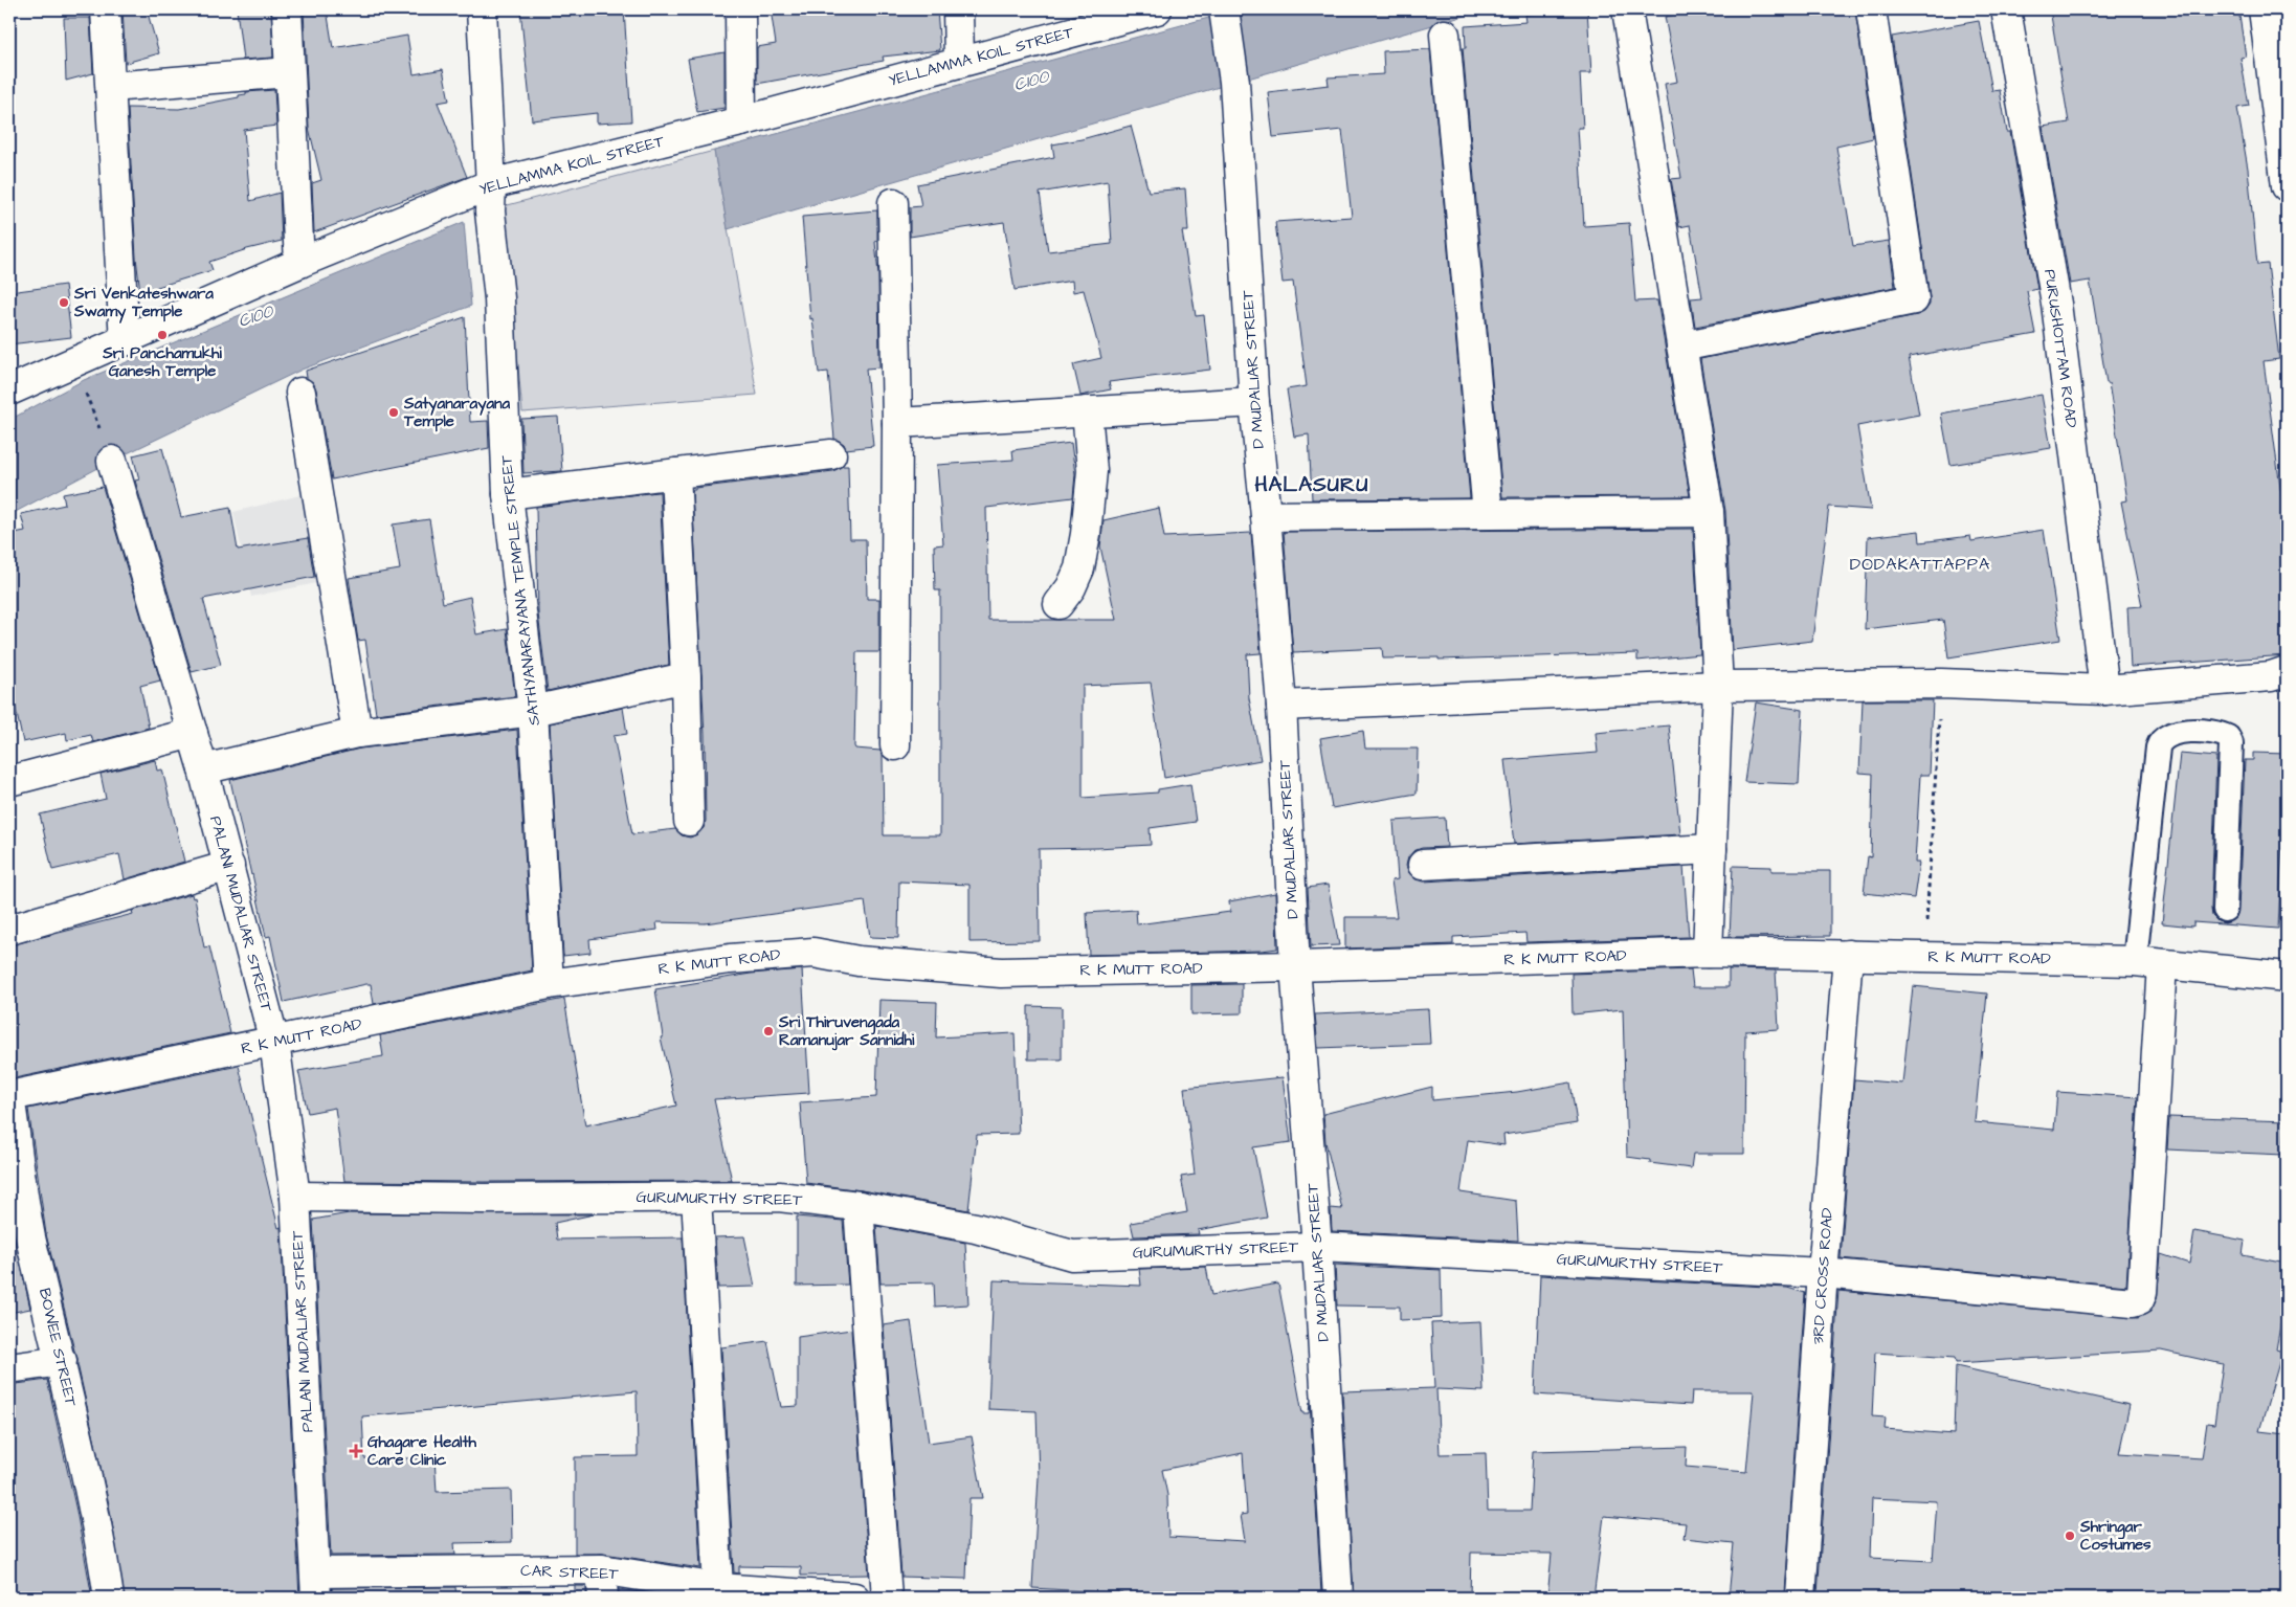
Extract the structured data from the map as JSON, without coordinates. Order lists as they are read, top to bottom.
{
  "streets": {
    "street": [
      "YELLAMMA KOIL STREET",
      "PURUSHOTTAM ROAD",
      "D MUDALIAR STREET",
      "SATHYANARAYANA TEMPLE STREET",
      "PALANI MUDALIAR STREET",
      "R K MUTT ROAD",
      "GURUMURTHY STREET",
      "3RD CROSS ROAD",
      "BOWEE STREET",
      "CAR STREET"
    ]
  },
  "crossings": [
    ["YELLAMMA KOIL STREET", "SATHYANARAYANA TEMPLE STREET"],
    ["D MUDALIAR STREET", "R K MUTT ROAD"],
    ["D MUDALIAR STREET", "GURUMURTHY STREET"],
    ["SATHYANARAYANA TEMPLE STREET", "R K MUTT ROAD"],
    ["PALANI MUDALIAR STREET", "R K MUTT ROAD"],
    ["PALANI MUDALIAR STREET", "GURUMURTHY STREET"],
    ["PALANI MUDALIAR STREET", "CAR STREET"],
    ["R K MUTT ROAD", "GURUMURTHY STREET"],
    ["R K MUTT ROAD", "3RD CROSS ROAD"],
    ["R K MUTT ROAD", "BOWEE STREET"],
    ["GURUMURTHY STREET", "3RD CROSS ROAD"]
  ],
  "districts": ["HALASURU", "DODAKATTAPPA"],
  "water": ["C100"],
  "places": {
    "other": [
      "Sri Venkateshwara Swamy Temple",
      "Sri Panchamukhi Ganesh Temple",
      "Satyanarayana Temple",
      "Sri Thiruvengada Ramanujar Sannidhi",
      "Shringar Costumes"
    ],
    "health": ["Ghagare Health Care Clinic"]
  }
}
